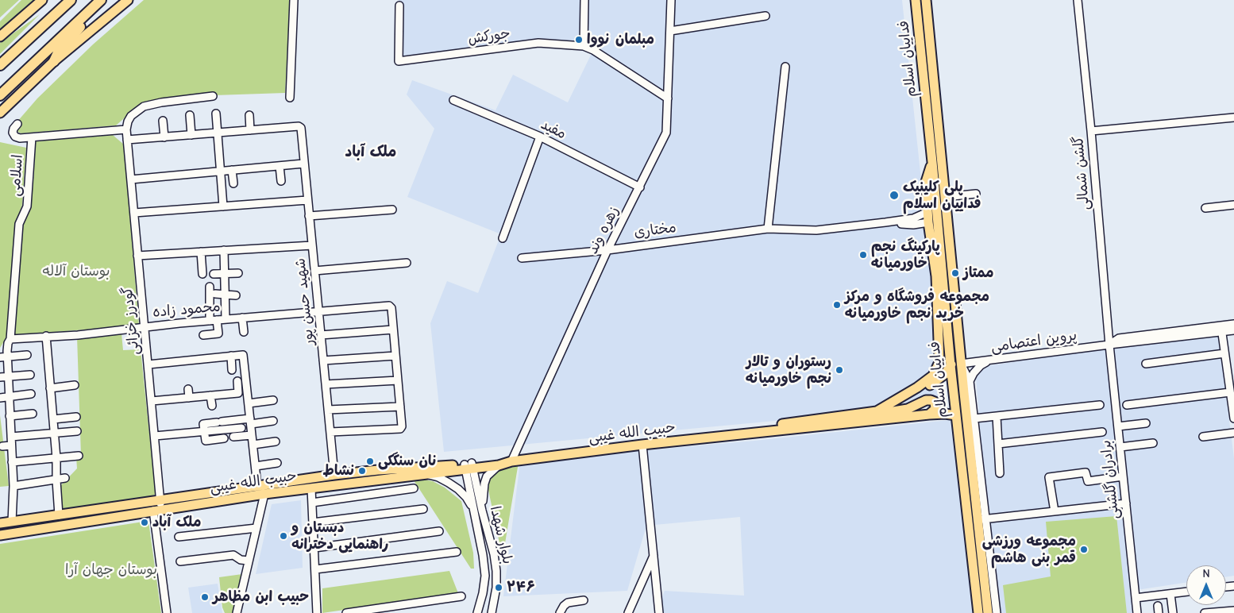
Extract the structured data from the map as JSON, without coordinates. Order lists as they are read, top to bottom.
{
  "streets": {
    "main road": ["فداییان اسلام", "حبیب الله غیبی"],
    "street": [
      "جورکش",
      "مفید",
      "گلشن شمالی",
      "اسلامی",
      "زهره وند",
      "مختاری",
      "شهید حسن پور",
      "محمود زاده",
      "گودرز خزائی",
      "پروین اعتصامی",
      "برادران گلشنی",
      "بلوار شهدا"
    ]
  },
  "crossings": [
    ["فداییان اسلام", "پروین اعتصامی"],
    ["فداییان اسلام", "حبیب الله غیبی"],
    ["مفید", "زهره وند"],
    ["گلشن شمالی", "پروین اعتصامی"],
    ["گلشن شمالی", "برادران گلشنی"],
    ["اسلامی", "محمود زاده"],
    ["اسلامی", "حبیب الله غیبی"],
    ["زهره وند", "مختاری"],
    ["زهره وند", "حبیب الله غیبی"],
    ["شهید حسن پور", "محمود زاده"],
    ["شهید حسن پور", "حبیب الله غیبی"],
    ["محمود زاده", "گودرز خزائی"],
    ["گودرز خزائی", "حبیب الله غیبی"],
    ["پروین اعتصامی", "برادران گلشنی"],
    ["حبیب الله غیبی", "بلوار شهدا"]
  ],
  "districts": ["ملک آباد"],
  "parks": ["بوستان آلاله", "بوستان جهان آرا"],
  "places": [
    "مبلمان نووا",
    "پلی کلینیک فداییان اسلام",
    "پارکینگ نجم خاورمیانه",
    "ممتاز",
    "مجموعه فروشگاه و مرکز خرید نجم خاورمیانه",
    "رستوران و تالار نجم خاورمیانه",
    "نان سنگکی",
    "نشاط",
    "ملک آباد",
    "دبستان و راهنمایی دخترانه",
    "مجموعه ورزشی قمر بنی هاشم",
    "۲۴۶",
    "حبیب ابن مظاهر"
  ],
  "north": "top"
}
